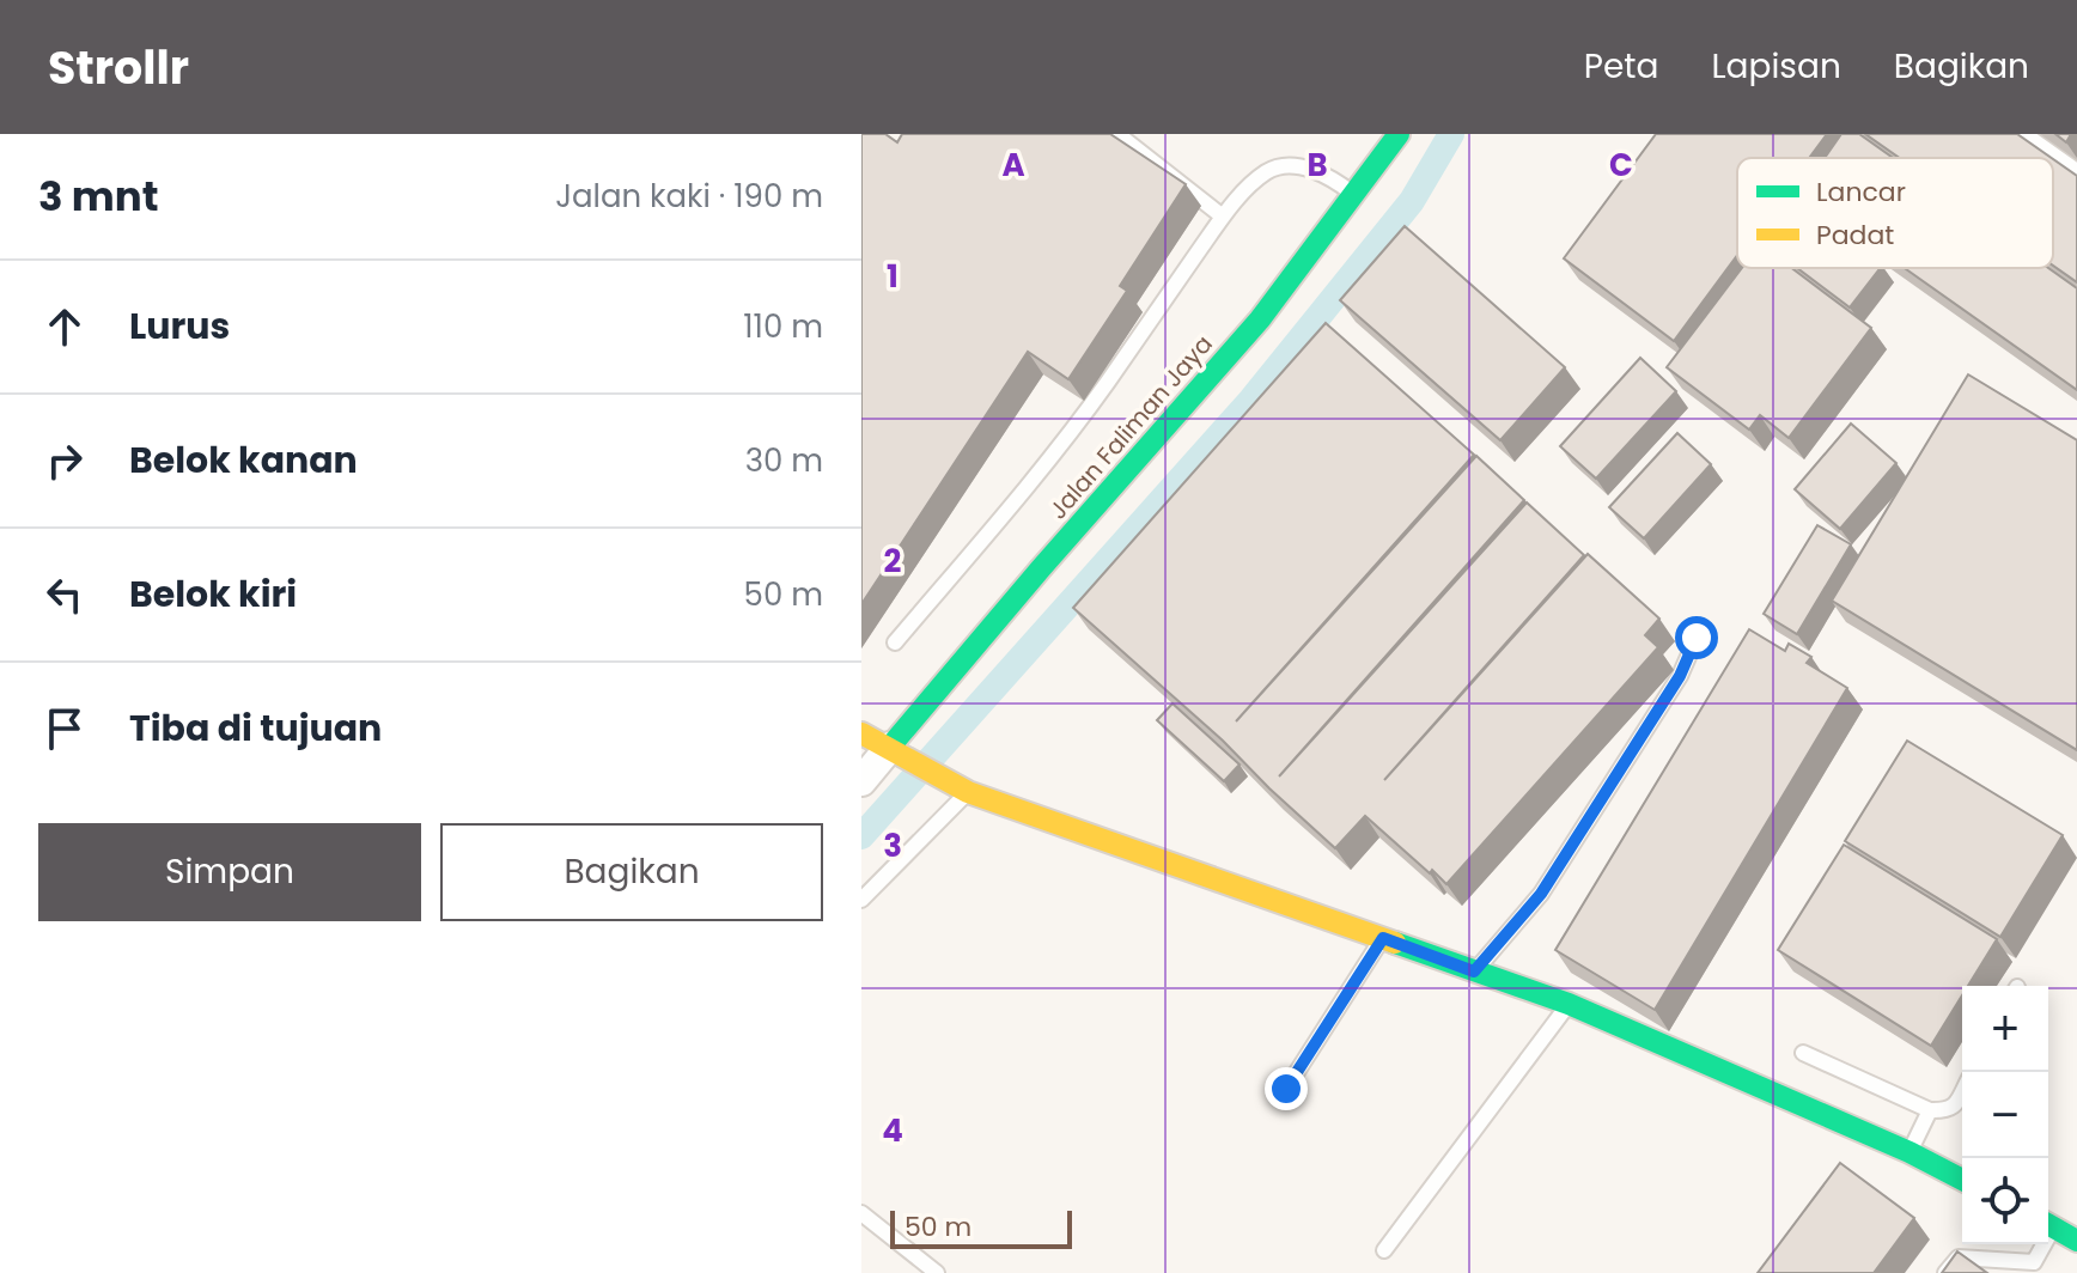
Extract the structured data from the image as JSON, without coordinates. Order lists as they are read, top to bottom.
{
  "streets": {
    "street": ["Jalan Faliman Jaya"]
  },
  "legend": ["Lancar", "Padat"],
  "scale_bar": "50 m",
  "page": {
    "header": "Strollr",
    "nav": ["Peta", "Lapisan", "Bagikan"],
    "heading": ["3 mnt", "Jalan kaki · 190 m"],
    "list": [
      ["Lurus", "110 m"],
      ["Belok kanan", "30 m"],
      ["Belok kiri", "50 m"],
      "Tiba di tujuan"
    ],
    "buttons": ["Simpan", "Bagikan"],
    "map_buttons": ["+", "−"],
    "scale": "50 m"
  },
  "grid": {
    "columns": ["A", "B", "C"],
    "rows": [
      "1",
      "2",
      "3",
      "4"
    ]
  }
}
